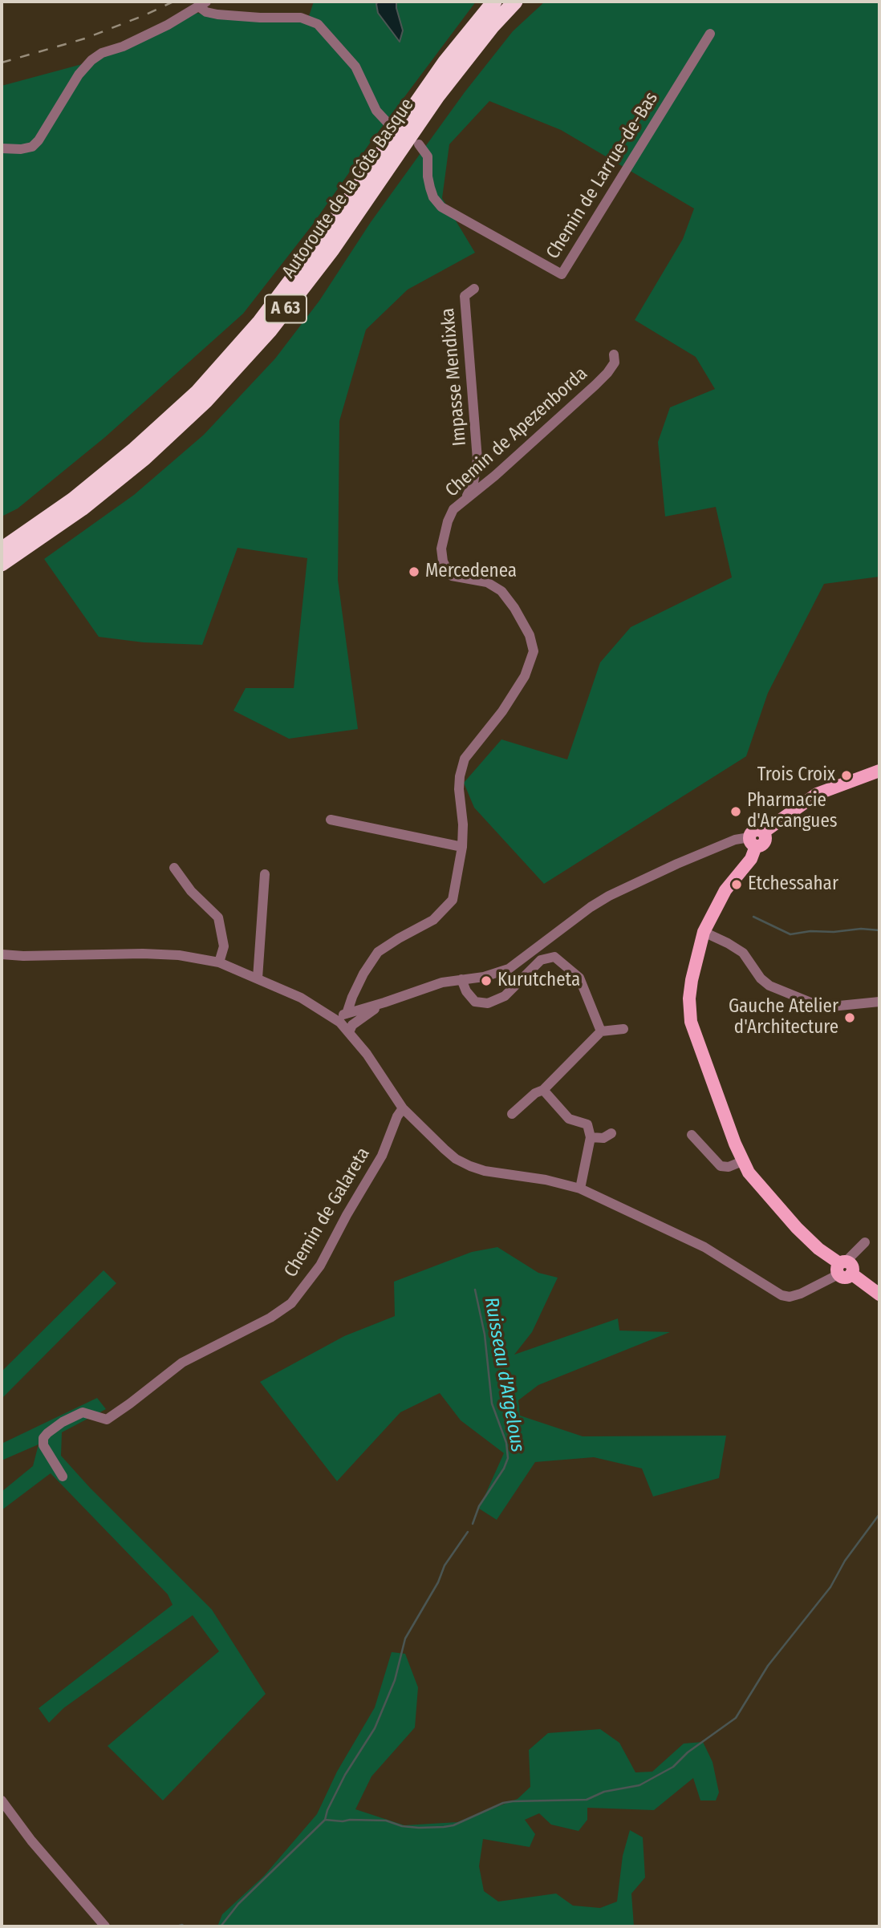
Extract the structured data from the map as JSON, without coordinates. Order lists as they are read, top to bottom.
{
  "streets": {
    "highway": ["Autoroute de la Côte Basque", "A 63"],
    "street": [
      "Chemin de Larrue-de-Bas",
      "Impasse Mendixka",
      "Chemin de Apezenborda",
      "Chemin de Galareta"
    ]
  },
  "crossings": [
    ["Impasse Mendixka", "Chemin de Apezenborda"]
  ],
  "water": ["Ruisseau d'Argelous"],
  "places": [
    "Mercedenea",
    "Trois Croix",
    "Pharmacie d'Arcangues",
    "Etchessahar",
    "Kurutcheta",
    "Gauche Atelier d'Architecture"
  ]
}
